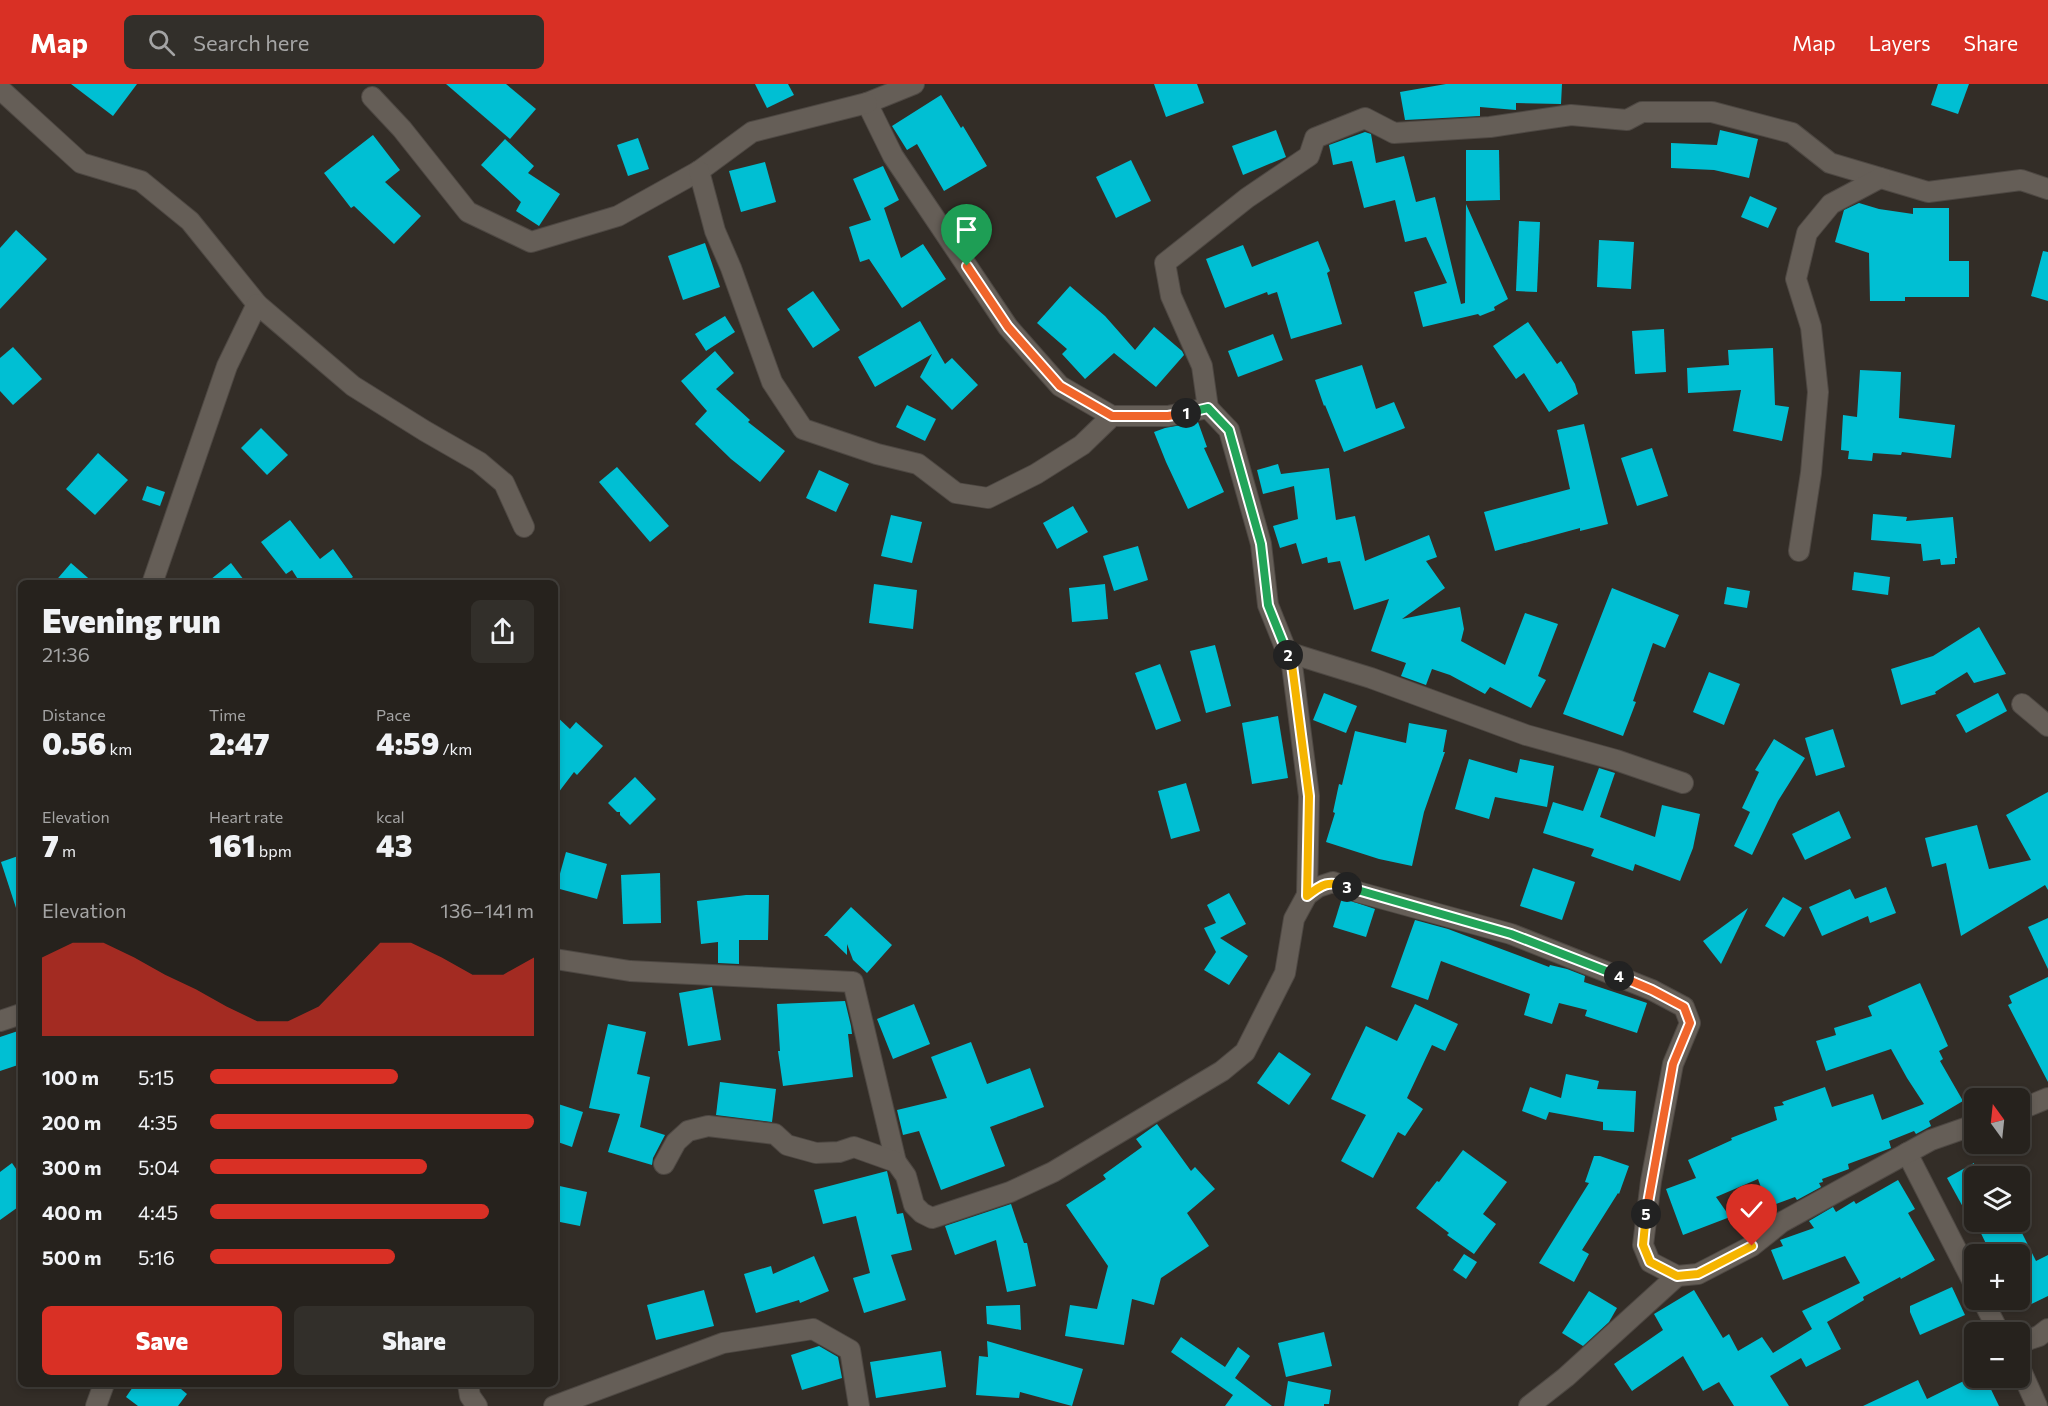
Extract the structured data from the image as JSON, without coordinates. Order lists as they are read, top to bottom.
{
  "north": "top",
  "page": {
    "header": "Map",
    "search": "Search here",
    "nav": ["Map", "Layers", "Share"],
    "pins": [
      "1",
      "2",
      "3",
      "4",
      "5"
    ],
    "heading": ["Evening run", "21:36"],
    "stats": [
      ["Distance", "0.56 km"],
      ["Time", "2:47"],
      ["Pace", "4:59 /km"],
      ["Elevation", "7 m"],
      ["Heart rate", "161 bpm"],
      ["kcal", "43"]
    ],
    "chart": ["Elevation", "136–141 m"],
    "list": [
      {
        "name": "100 m",
        "note": "5:15"
      },
      {
        "name": "200 m",
        "note": "4:35"
      },
      {
        "name": "300 m",
        "note": "5:04"
      },
      {
        "name": "400 m",
        "note": "4:45"
      },
      {
        "name": "500 m",
        "note": "5:16"
      }
    ],
    "map_buttons": ["+", "−"],
    "buttons": ["Save", "Share"]
  }
}
